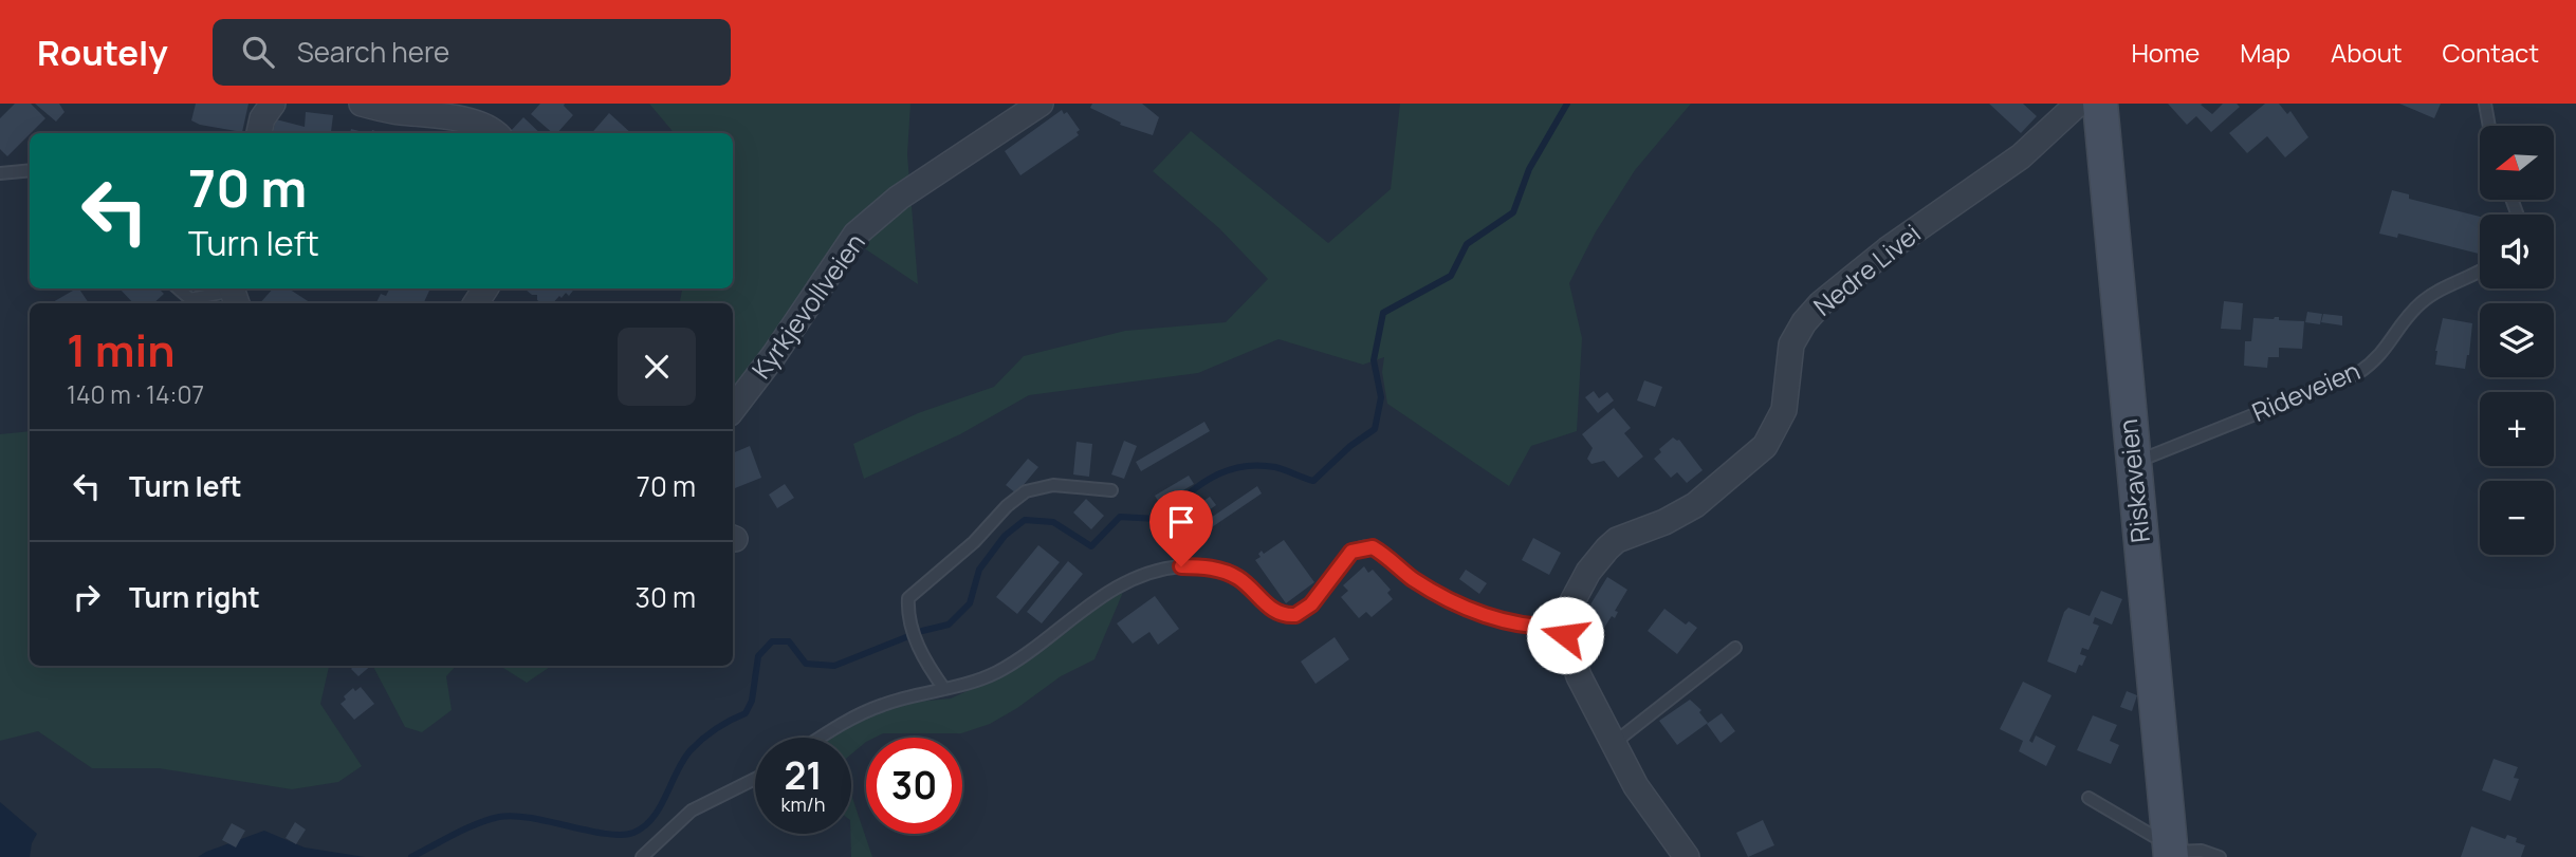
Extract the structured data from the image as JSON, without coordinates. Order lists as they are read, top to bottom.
{
  "streets": {
    "main road": ["Riskaveien"],
    "street": ["Nedre Livei", "Kyrkjevollveien"],
    "lane": ["Rideveien"]
  },
  "crossings": [
    ["Rideveien", "Riskaveien"]
  ],
  "north": "left",
  "page": {
    "header": "Routely",
    "search": "Search here",
    "nav": [
      "Home",
      "Map",
      "About",
      "Contact"
    ],
    "map_buttons": ["+", "−"],
    "turn": ["70 m", "Turn left"],
    "heading": ["1 min", "140 m · 14:07"],
    "list": [
      {
        "name": "Turn left",
        "value": "70 m"
      },
      {
        "name": "Turn right",
        "value": "30 m"
      }
    ],
    "speed": "21 km/h",
    "limit": "30"
  }
}
